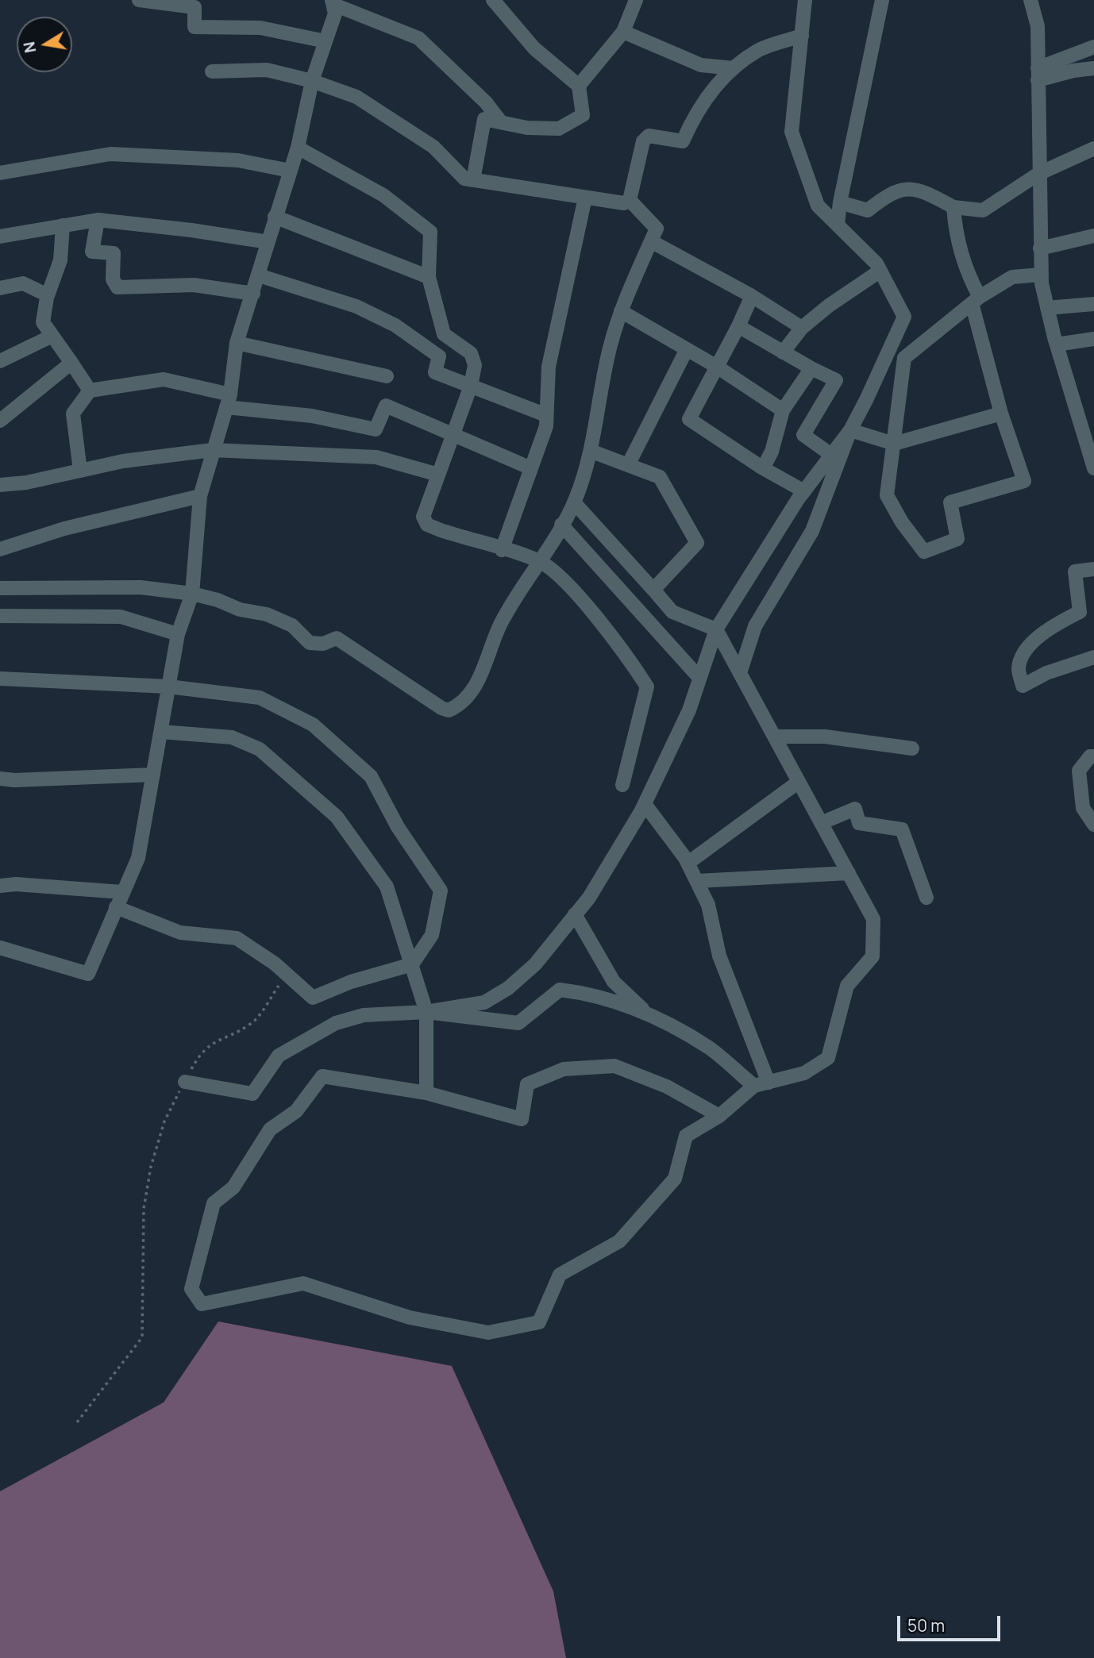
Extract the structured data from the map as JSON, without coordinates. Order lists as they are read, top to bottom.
{
  "scale_bar": "50 m",
  "north": "left"
}
